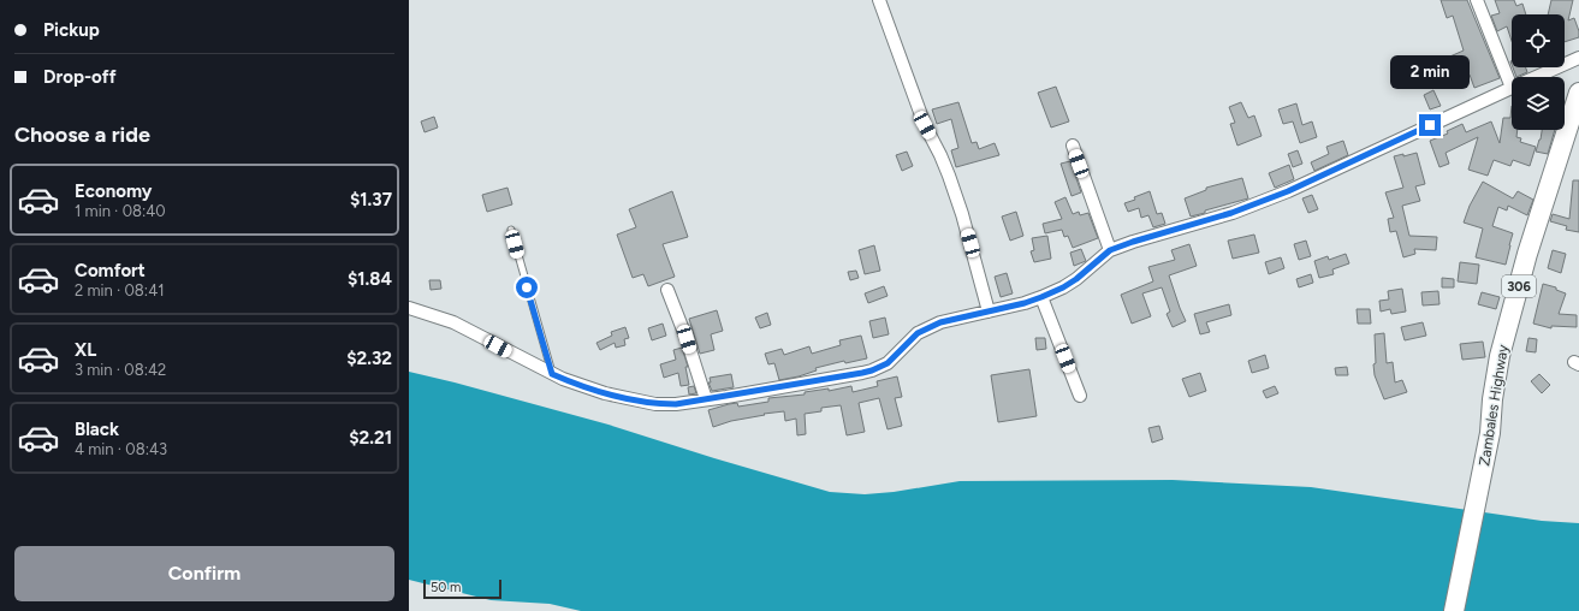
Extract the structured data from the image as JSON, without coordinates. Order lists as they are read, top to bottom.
{
  "streets": {
    "main road": ["306", "Zambales Highway"]
  },
  "scale_bar": "50 m",
  "page": {
    "banner": ["Pickup", "Drop-off"],
    "bubble": "2 min",
    "heading": "Choose a ride",
    "list": [
      {
        "name": "Economy",
        "note": "1 min · 08:40",
        "value": "$1.37"
      },
      {
        "name": "Comfort",
        "note": "2 min · 08:41",
        "value": "$1.84"
      },
      {
        "name": "XL",
        "note": "3 min · 08:42",
        "value": "$2.32"
      },
      {
        "name": "Black",
        "note": "4 min · 08:43",
        "value": "$2.21"
      }
    ],
    "buttons": "Confirm",
    "scale": "50 m"
  }
}
